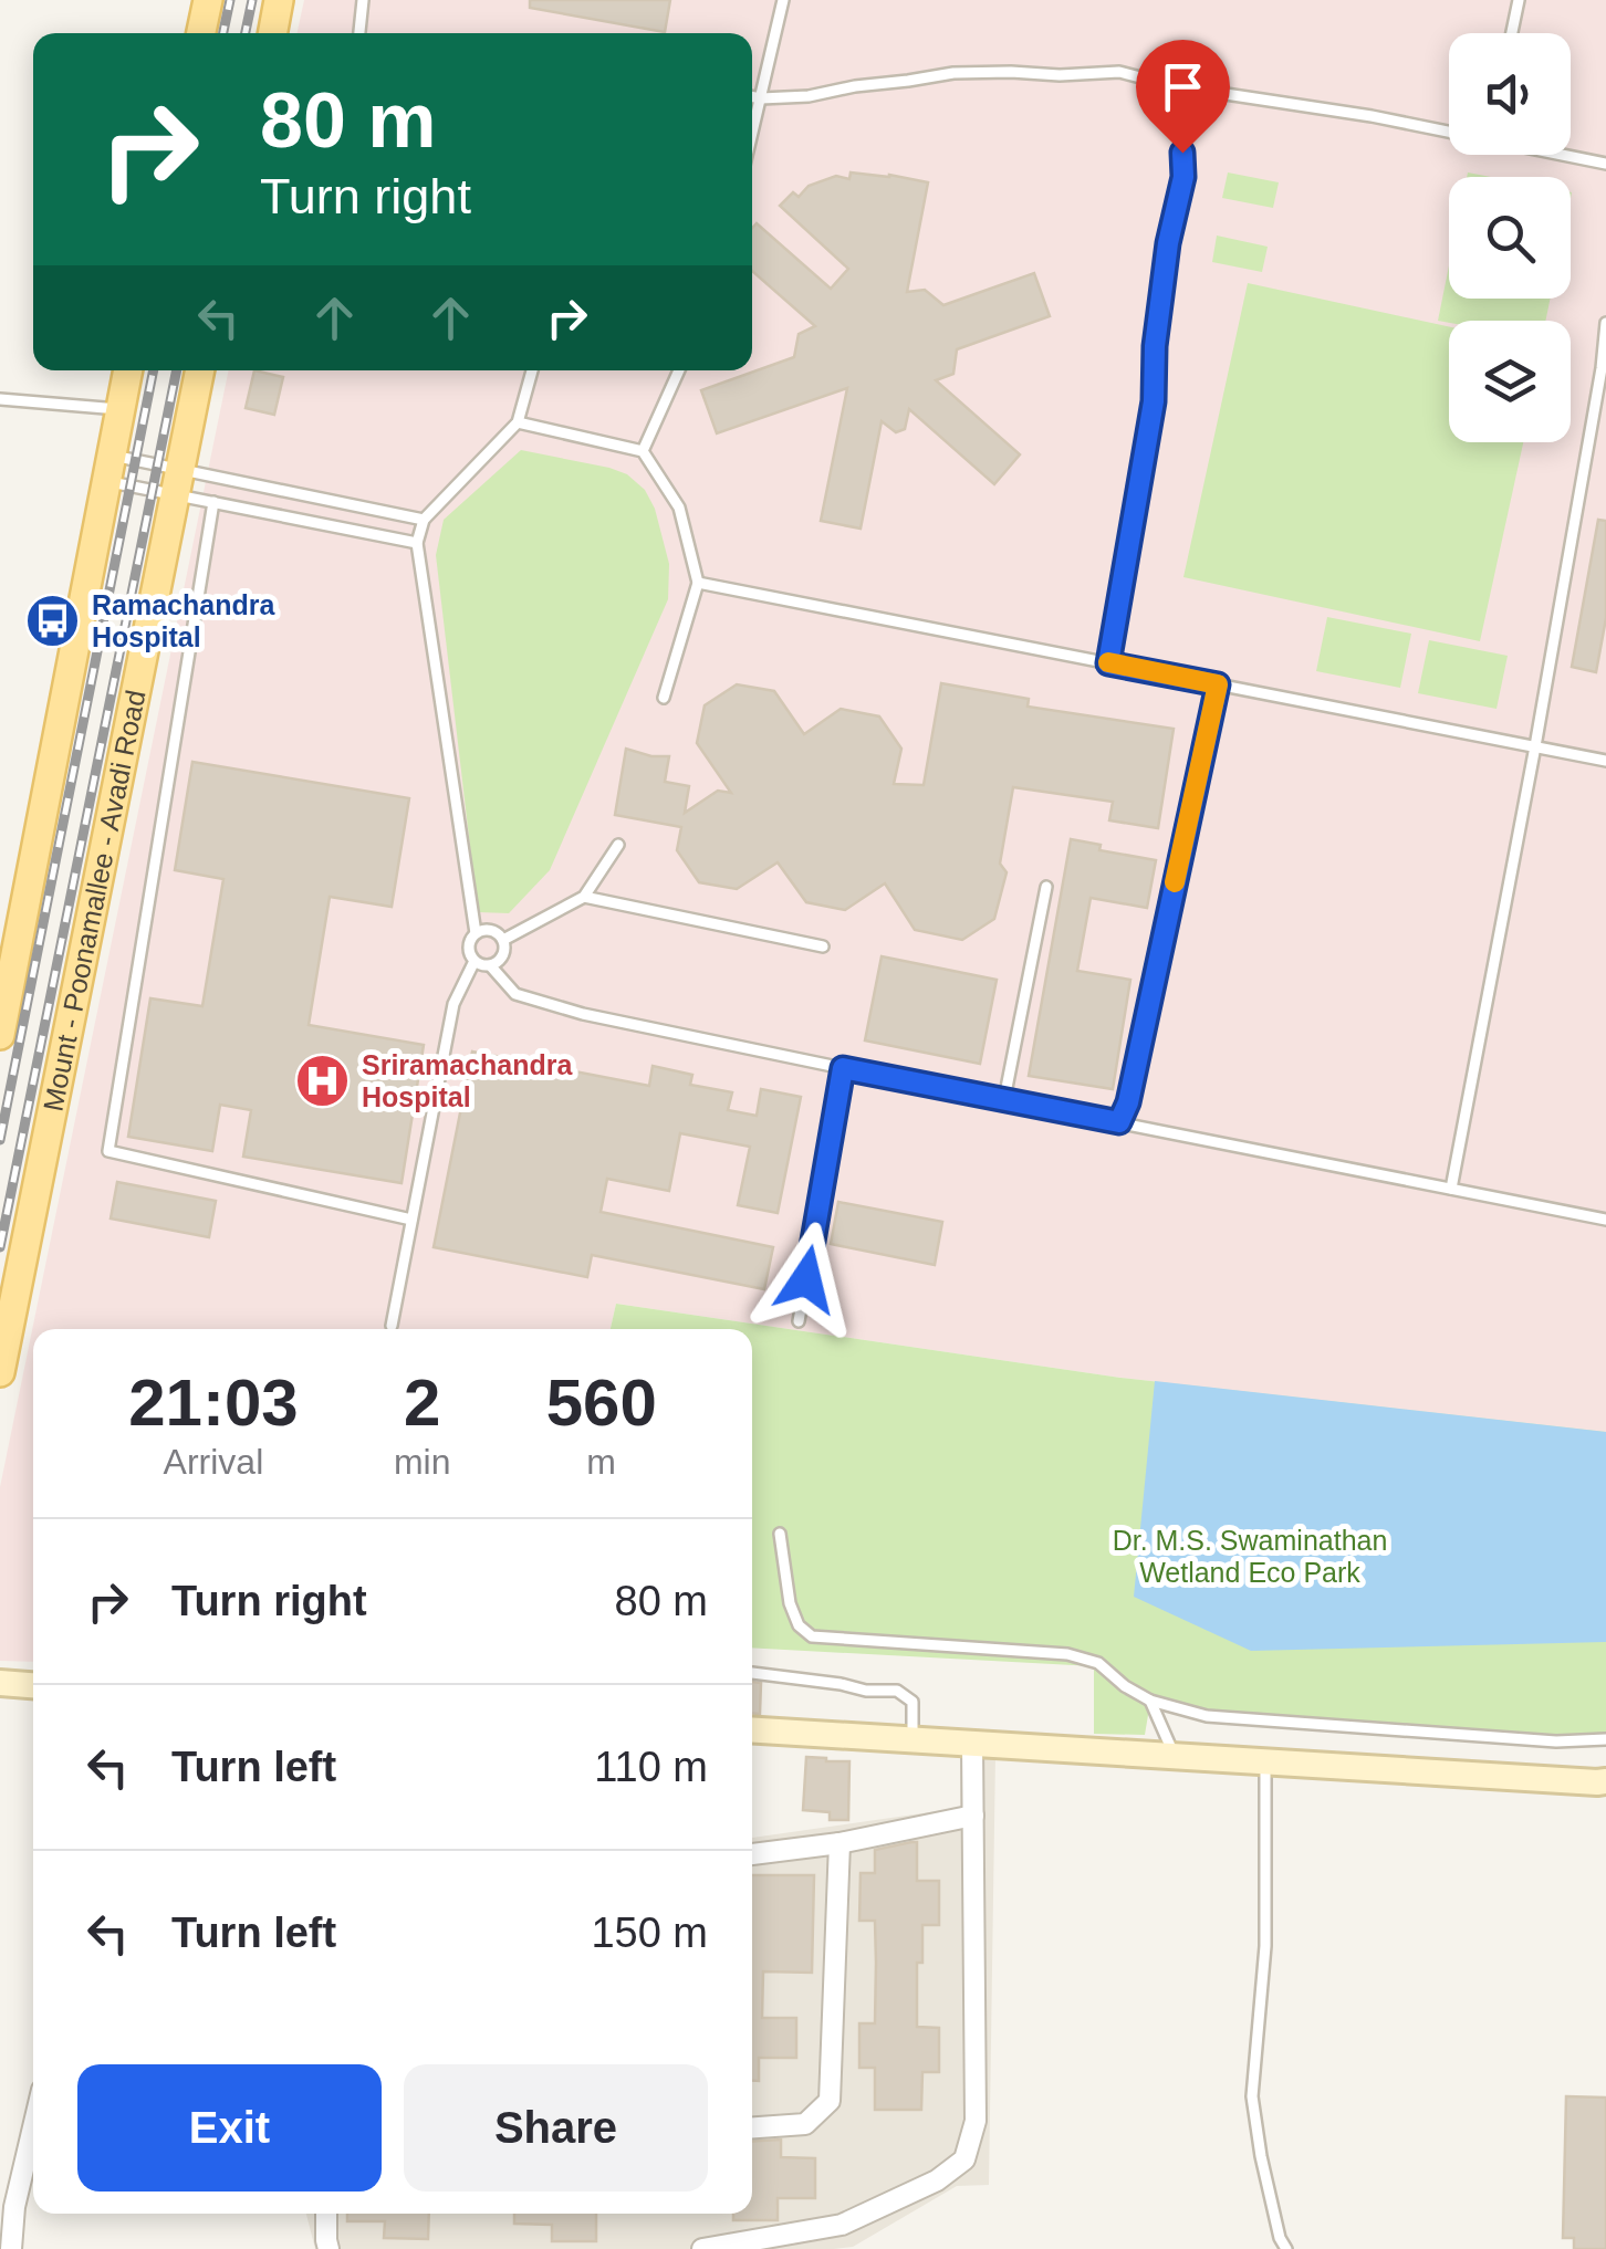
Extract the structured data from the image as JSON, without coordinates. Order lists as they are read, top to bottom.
{
  "streets": {
    "main road": ["Mount - Poonamallee - Avadi Road"]
  },
  "parks": ["Dr. M.S. Swaminathan Wetland Eco Park"],
  "places": {
    "bus stop": ["Ramachandra Hospital"],
    "hospital": ["Sriramachandra Hospital"]
  },
  "page": {
    "turn": ["80 m", "Turn right"],
    "eta": [
      "21:03",
      "Arrival",
      "2",
      "min",
      "560",
      "m"
    ],
    "list": [
      {
        "name": "Turn right",
        "value": "80 m"
      },
      {
        "name": "Turn left",
        "value": "110 m"
      },
      {
        "name": "Turn left",
        "value": "150 m"
      }
    ],
    "buttons": ["Exit", "Share"]
  }
}
